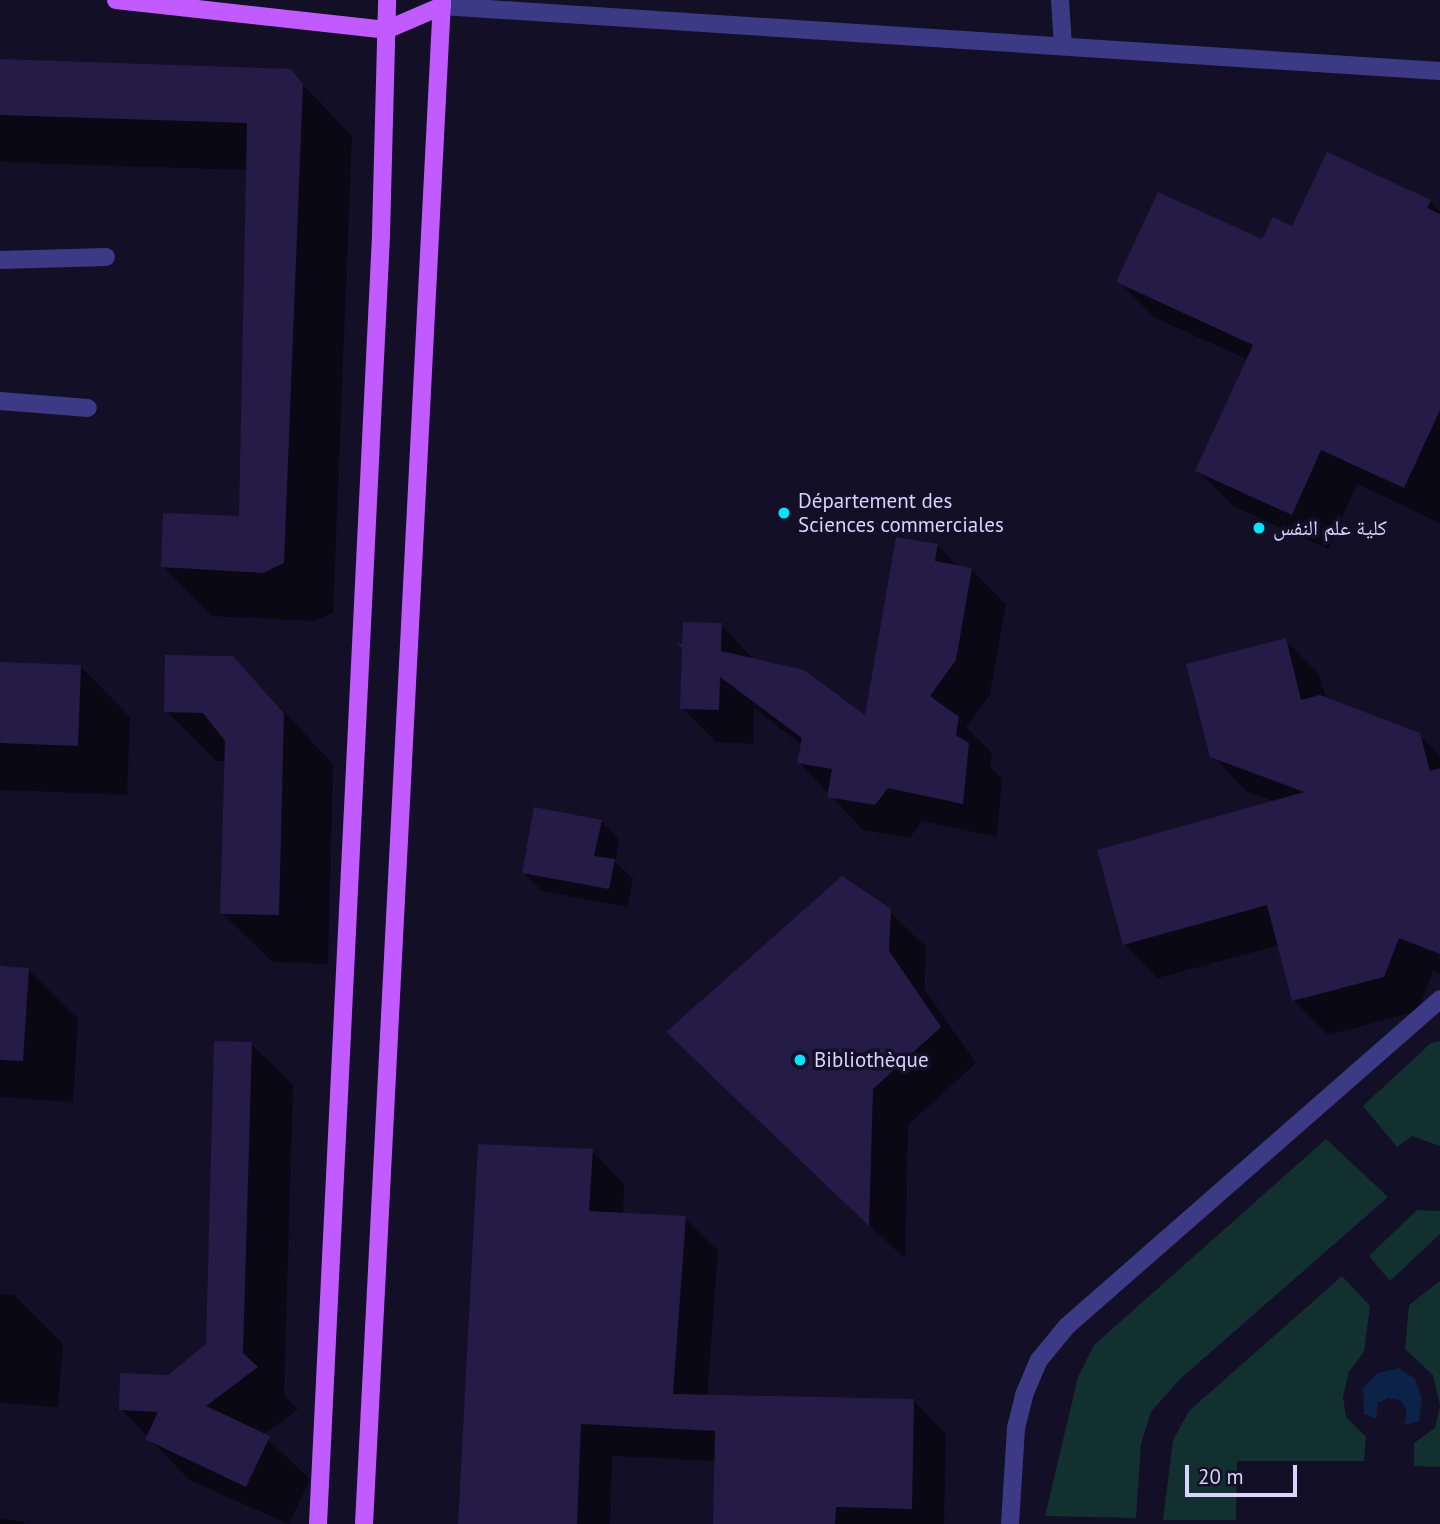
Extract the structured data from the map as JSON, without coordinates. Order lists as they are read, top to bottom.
{
  "places": ["Département des Sciences commerciales", "كلية علم النفس", "Bibliothèque"],
  "scale_bar": "20 m"
}
